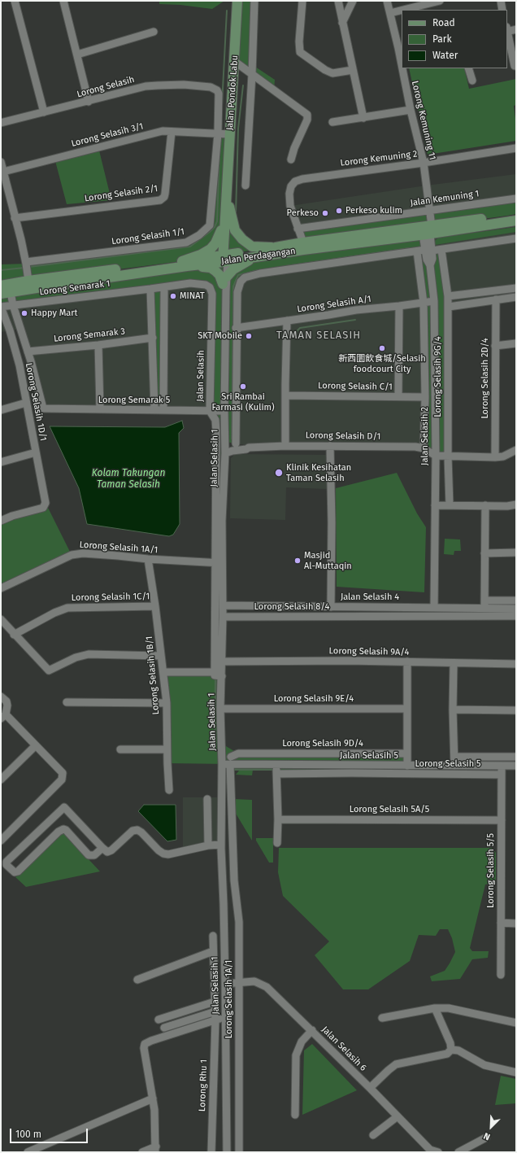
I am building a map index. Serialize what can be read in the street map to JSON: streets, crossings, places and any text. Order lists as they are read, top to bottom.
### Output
{
  "streets": {
    "main road": ["Jalan Pondok Labu", "Jalan Perdagangan"],
    "street": [
      "Lorong Selasih",
      "Lorong Kemuning 11",
      "Lorong Selasih 3/1",
      "Lorong Kemuning 2",
      "Lorong Selasih 2/1",
      "Jalan Kemuning 1",
      "Lorong Selasih 1/1",
      "Lorong Semarak 1",
      "Lorong Selasih A/1",
      "Lorong Semarak 3",
      "Jalan Selasih",
      "Lorong Selasih 9G/4",
      "Lorong Selasih 2D/4",
      "Lorong Selasih C/1",
      "Lorong Semarak 5",
      "Lorong Selasih 1D/1",
      "Lorong Selasih D/1",
      "Jalan Selasih 2",
      "Jalan Selasih 1",
      "Lorong Selasih 1A/1",
      "Lorong Selasih 1C/1",
      "Jalan Selasih 4",
      "Lorong Selasih 8/4",
      "Lorong Selasih 9A/4",
      "Lorong Selasih 1B/1",
      "Lorong Selasih 9E/4",
      "Lorong Selasih 9D/4",
      "Jalan Selasih 5",
      "Lorong Selasih 5",
      "Lorong Selasih 5A/5",
      "Lorong Selasih 5/5",
      "Jalan Selasih 6",
      "Lorong Rhu 1"
    ]
  },
  "crossings": [
    ["Lorong Selasih", "Lorong Selasih 1/1"],
    ["Jalan Pondok Labu", "Lorong Selasih 3/1"],
    ["Jalan Pondok Labu", "Jalan Perdagangan"],
    ["Jalan Pondok Labu", "Jalan Selasih 1"],
    ["Lorong Kemuning 11", "Lorong Kemuning 2"],
    ["Lorong Kemuning 11", "Jalan Kemuning 1"],
    ["Lorong Kemuning 11", "Jalan Perdagangan"],
    ["Lorong Kemuning 11", "Jalan Selasih 2"],
    ["Lorong Selasih 3/1", "Lorong Selasih 2/1"],
    ["Lorong Selasih 3/1", "Lorong Selasih 1/1"],
    ["Lorong Kemuning 2", "Jalan Kemuning 1"],
    ["Jalan Perdagangan", "Jalan Selasih 1"],
    ["Lorong Semarak 1", "Jalan Selasih"],
    ["Lorong Semarak 1", "Lorong Selasih 1D/1"],
    ["Lorong Selasih A/1", "Jalan Selasih 2"],
    ["Lorong Semarak 3", "Lorong Semarak 5"],
    ["Jalan Selasih", "Lorong Semarak 5"],
    ["Jalan Selasih", "Jalan Selasih 1"],
    ["Jalan Selasih", "Lorong Selasih 1A/1"],
    ["Lorong Semarak 5", "Jalan Selasih 1"],
    ["Lorong Selasih D/1", "Jalan Selasih 2"],
    ["Jalan Selasih 2", "Jalan Selasih 4"],
    ["Jalan Selasih 1", "Lorong Selasih 1A/1"],
    ["Jalan Selasih 1", "Jalan Selasih 4"],
    ["Jalan Selasih 1", "Lorong Selasih 8/4"],
    ["Jalan Selasih 1", "Lorong Selasih 9A/4"],
    ["Jalan Selasih 1", "Lorong Selasih 9E/4"],
    ["Jalan Selasih 1", "Lorong Selasih 9D/4"],
    ["Jalan Selasih 1", "Jalan Selasih 5"],
    ["Jalan Selasih 1", "Jalan Selasih 6"],
    ["Lorong Selasih 1A/1", "Lorong Selasih 1B/1"],
    ["Lorong Selasih 1A/1", "Lorong Selasih 9D/4"],
    ["Lorong Selasih 1A/1", "Jalan Selasih 5"],
    ["Lorong Selasih 1A/1", "Jalan Selasih 6"],
    ["Lorong Selasih 1C/1", "Lorong Selasih 1B/1"],
    ["Lorong Selasih 9D/4", "Jalan Selasih 5"],
    ["Jalan Selasih 5", "Lorong Selasih 5/5"],
    ["Lorong Selasih 5", "Lorong Selasih 5/5"],
    ["Lorong Selasih 5A/5", "Lorong Selasih 5/5"]
  ],
  "districts": ["TAMAN SELASIH"],
  "water": ["Kolam Takungan Taman Selasih"],
  "places": [
    "Perkeso kulim",
    "Perkeso",
    "MINAT",
    "Happy Mart",
    "SKT Mobile",
    "新西圜飲食城/Selasih foodcourt City",
    "Sri Rambai Farmasi (Kulim)",
    "Klinik Kesihatan Taman Selasih",
    "Masjid Al-Muttaqin"
  ],
  "legend": ["Road", "Park", "Water"],
  "scale_bar": "100 m",
  "north": "bottom left"
}
